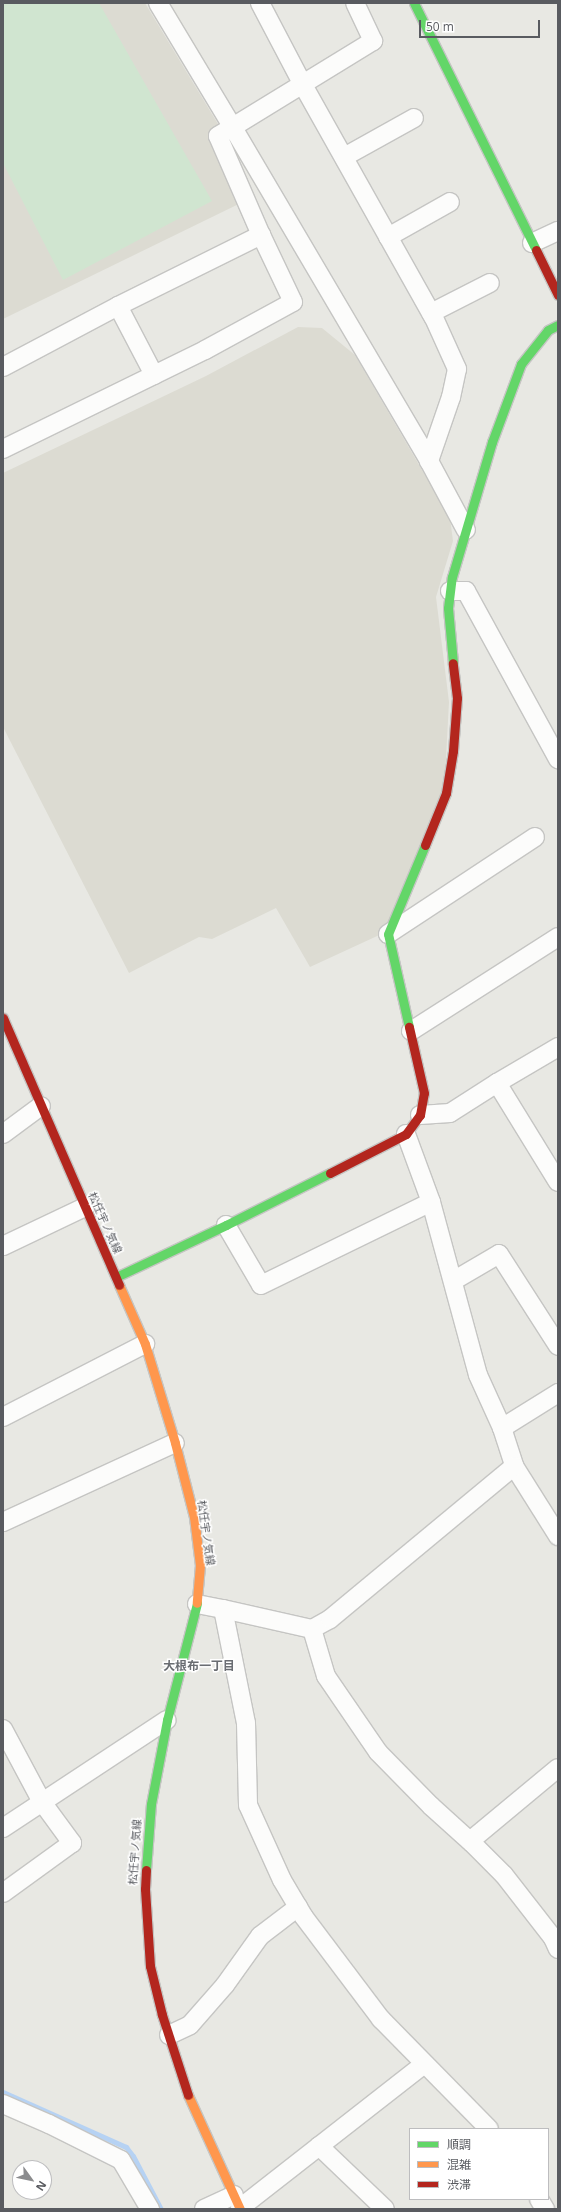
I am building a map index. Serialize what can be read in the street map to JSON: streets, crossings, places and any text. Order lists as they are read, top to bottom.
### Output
{
  "streets": {
    "street": ["松任宇ノ気線"]
  },
  "districts": ["大根布一丁目"],
  "legend": ["順調", "混雑", "渋滞"],
  "scale_bar": "50 m",
  "north": "bottom right"
}
